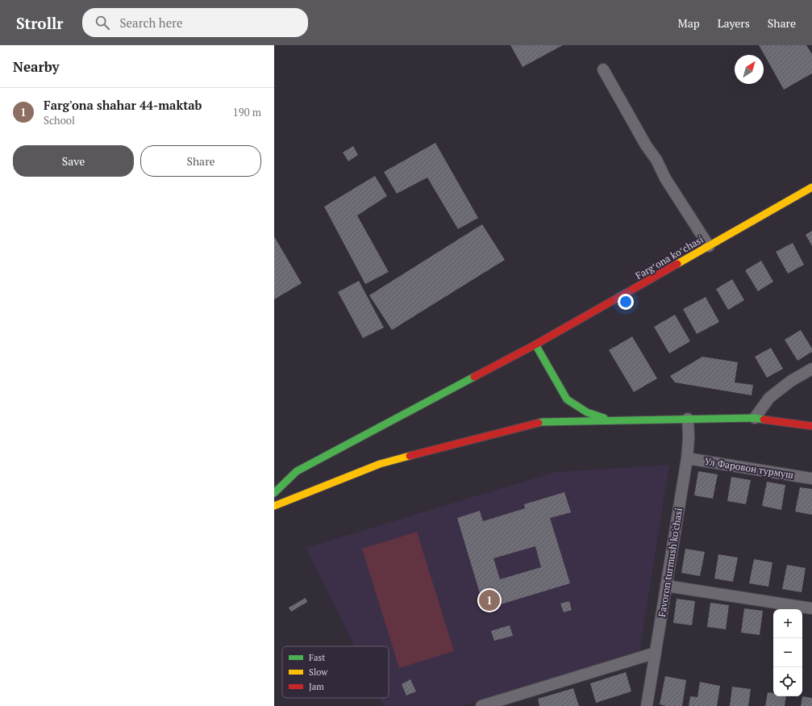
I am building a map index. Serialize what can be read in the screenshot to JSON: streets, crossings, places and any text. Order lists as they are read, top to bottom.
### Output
{
  "streets": {
    "street": ["Fargʻona koʻchasi", "Ул Фаровон турмуш", "Favoron turmush ko'chasi"]
  },
  "crossings": [
    ["Ул Фаровон турмуш", "Favoron turmush ko'chasi"]
  ],
  "legend": ["Fast", "Slow", "Jam"],
  "north": "top right",
  "page": {
    "header": "Strollr",
    "search": "Search here",
    "nav": ["Map", "Layers", "Share"],
    "heading": "Nearby",
    "list": [
      {
        "mark": "1",
        "name": "Farg'ona shahar 44-maktab",
        "note": "School",
        "value": "190 m"
      }
    ],
    "buttons": ["Save", "Share"],
    "pins": "1",
    "map_buttons": ["+", "−"]
  }
}
